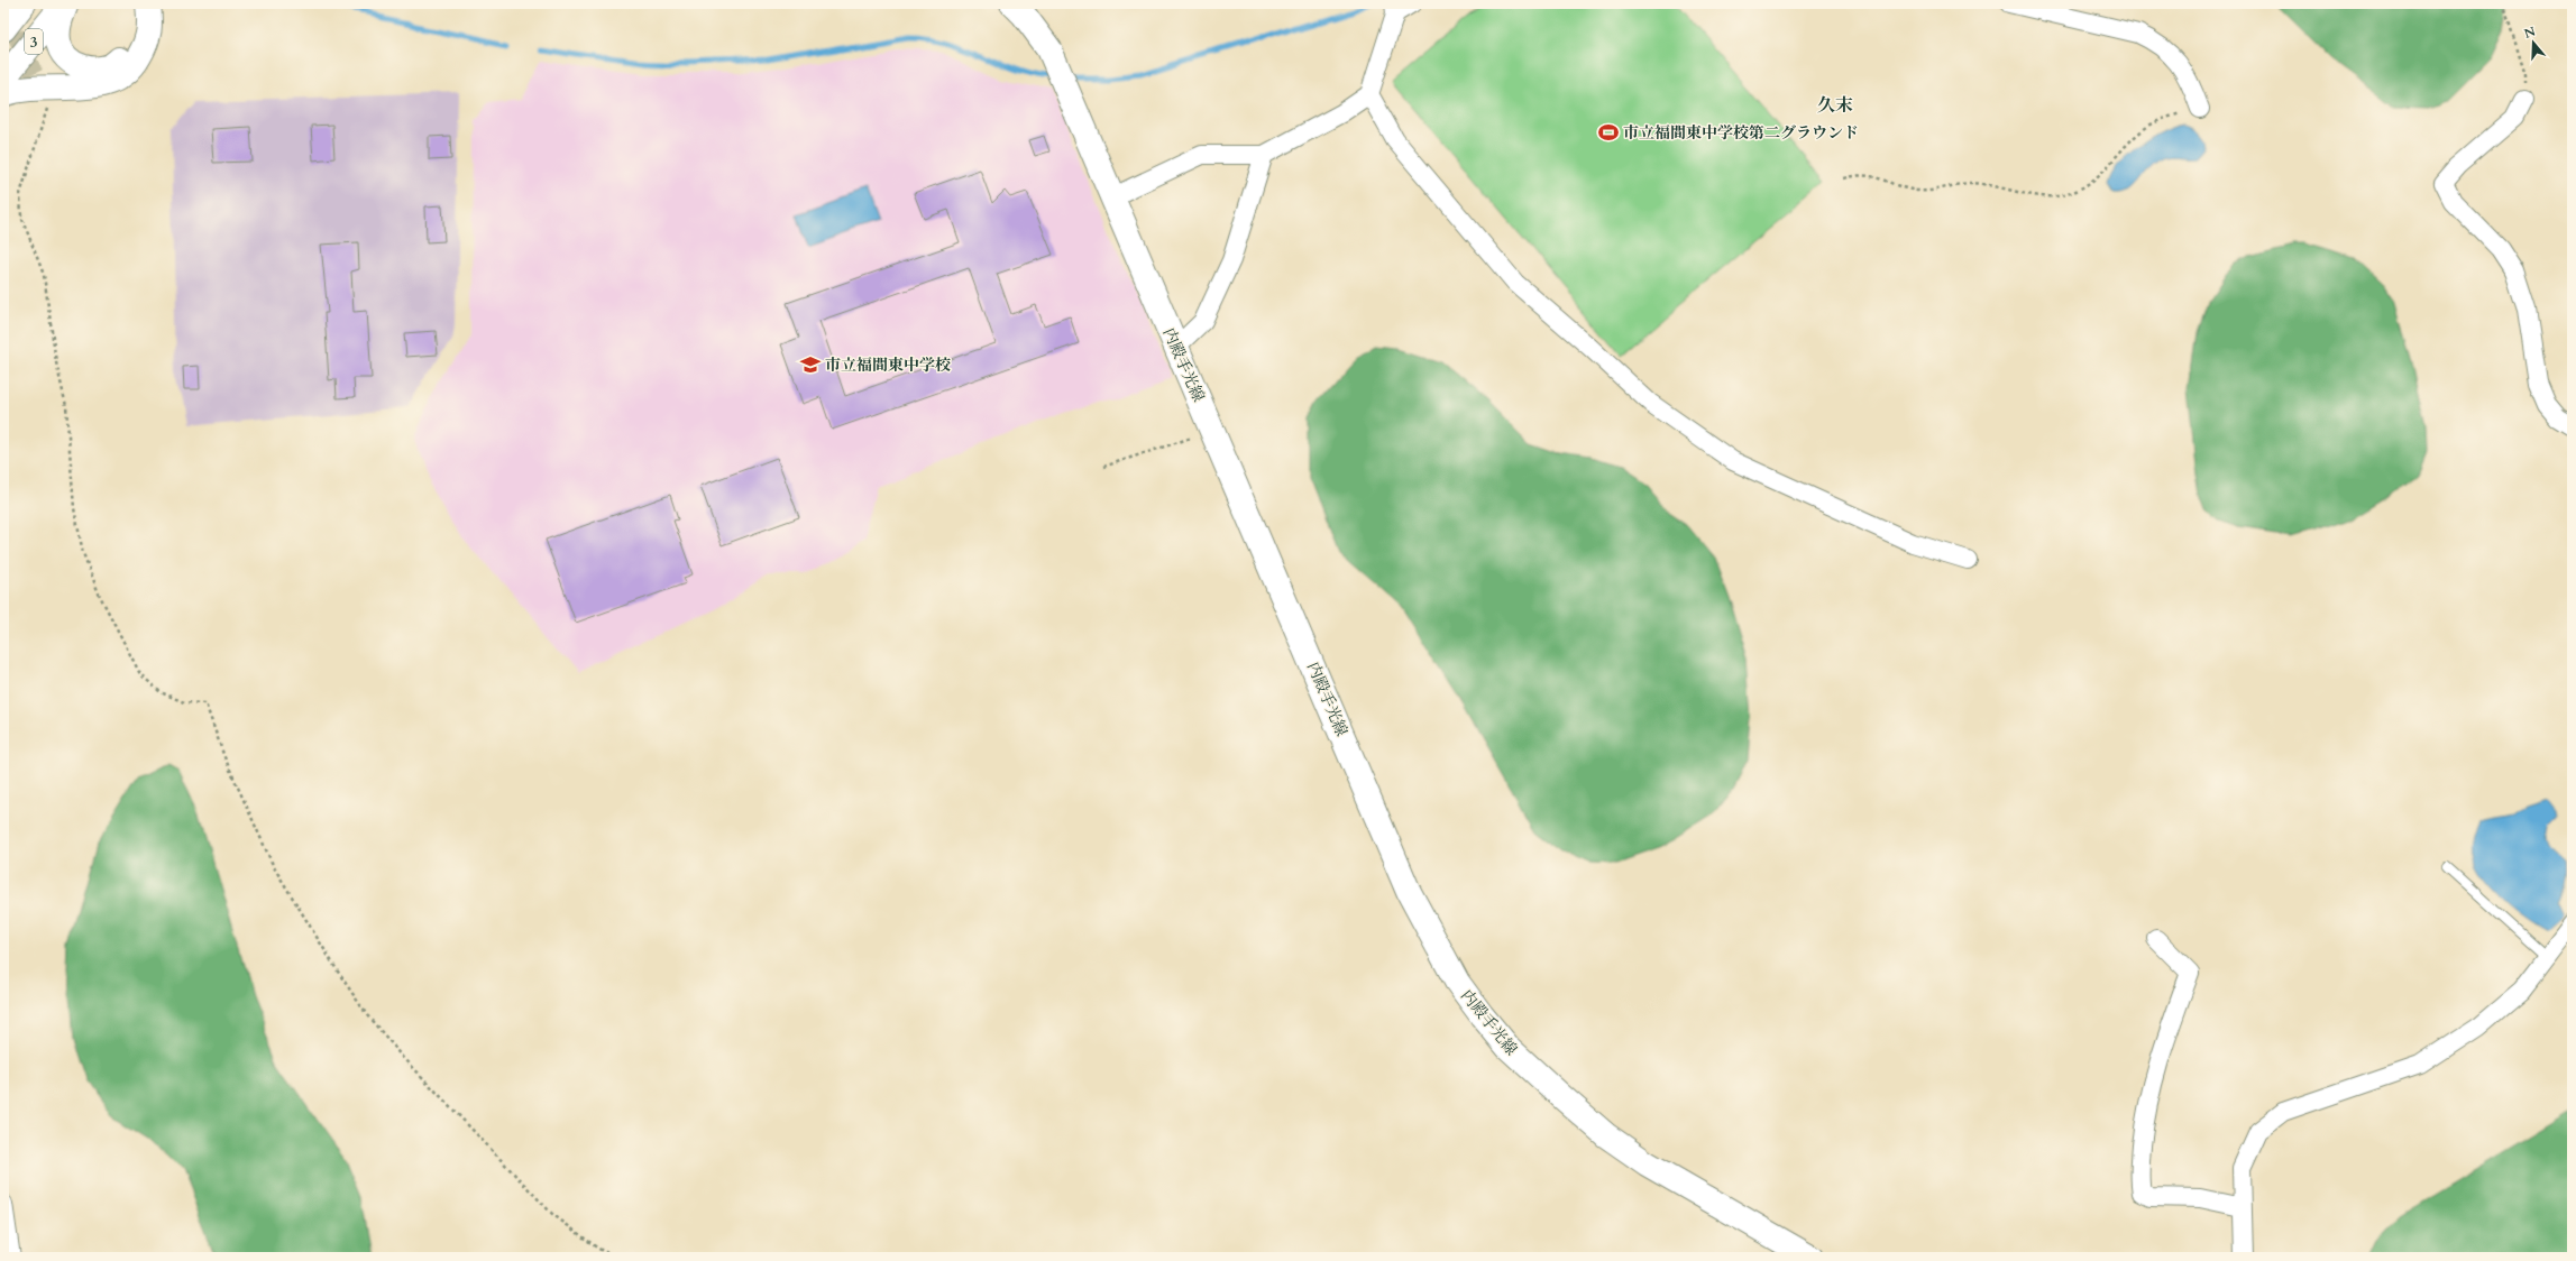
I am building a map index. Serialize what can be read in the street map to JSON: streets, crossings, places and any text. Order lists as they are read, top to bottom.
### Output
{
  "streets": {
    "main road": ["3", "内殿手光線"]
  },
  "districts": ["久末"],
  "places": {
    "sports": ["市立福間東中学校第二グラウンド"],
    "school or university": ["市立福間東中学校"]
  },
  "north": "top"
}
